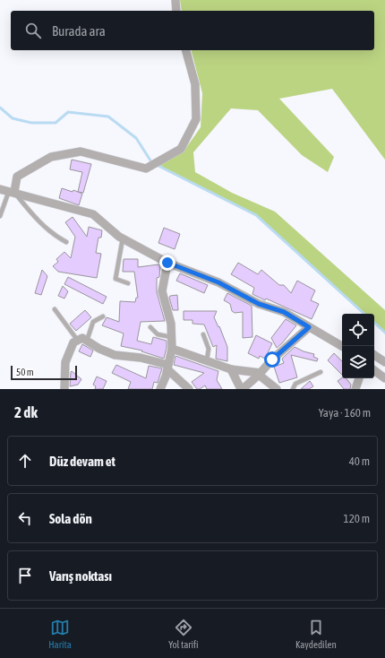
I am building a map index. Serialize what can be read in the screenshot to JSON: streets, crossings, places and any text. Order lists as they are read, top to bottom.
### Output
{
  "scale_bar": "50 m",
  "page": {
    "search": "Burada ara",
    "scale": "50 m",
    "heading": ["2 dk", "Yaya · 160 m"],
    "list": [
      ["Düz devam et", "40 m"],
      ["Sola dön", "120 m"],
      "Varış noktası"
    ],
    "nav": ["Harita", "Yol tarifi", "Kaydedilen"]
  }
}
